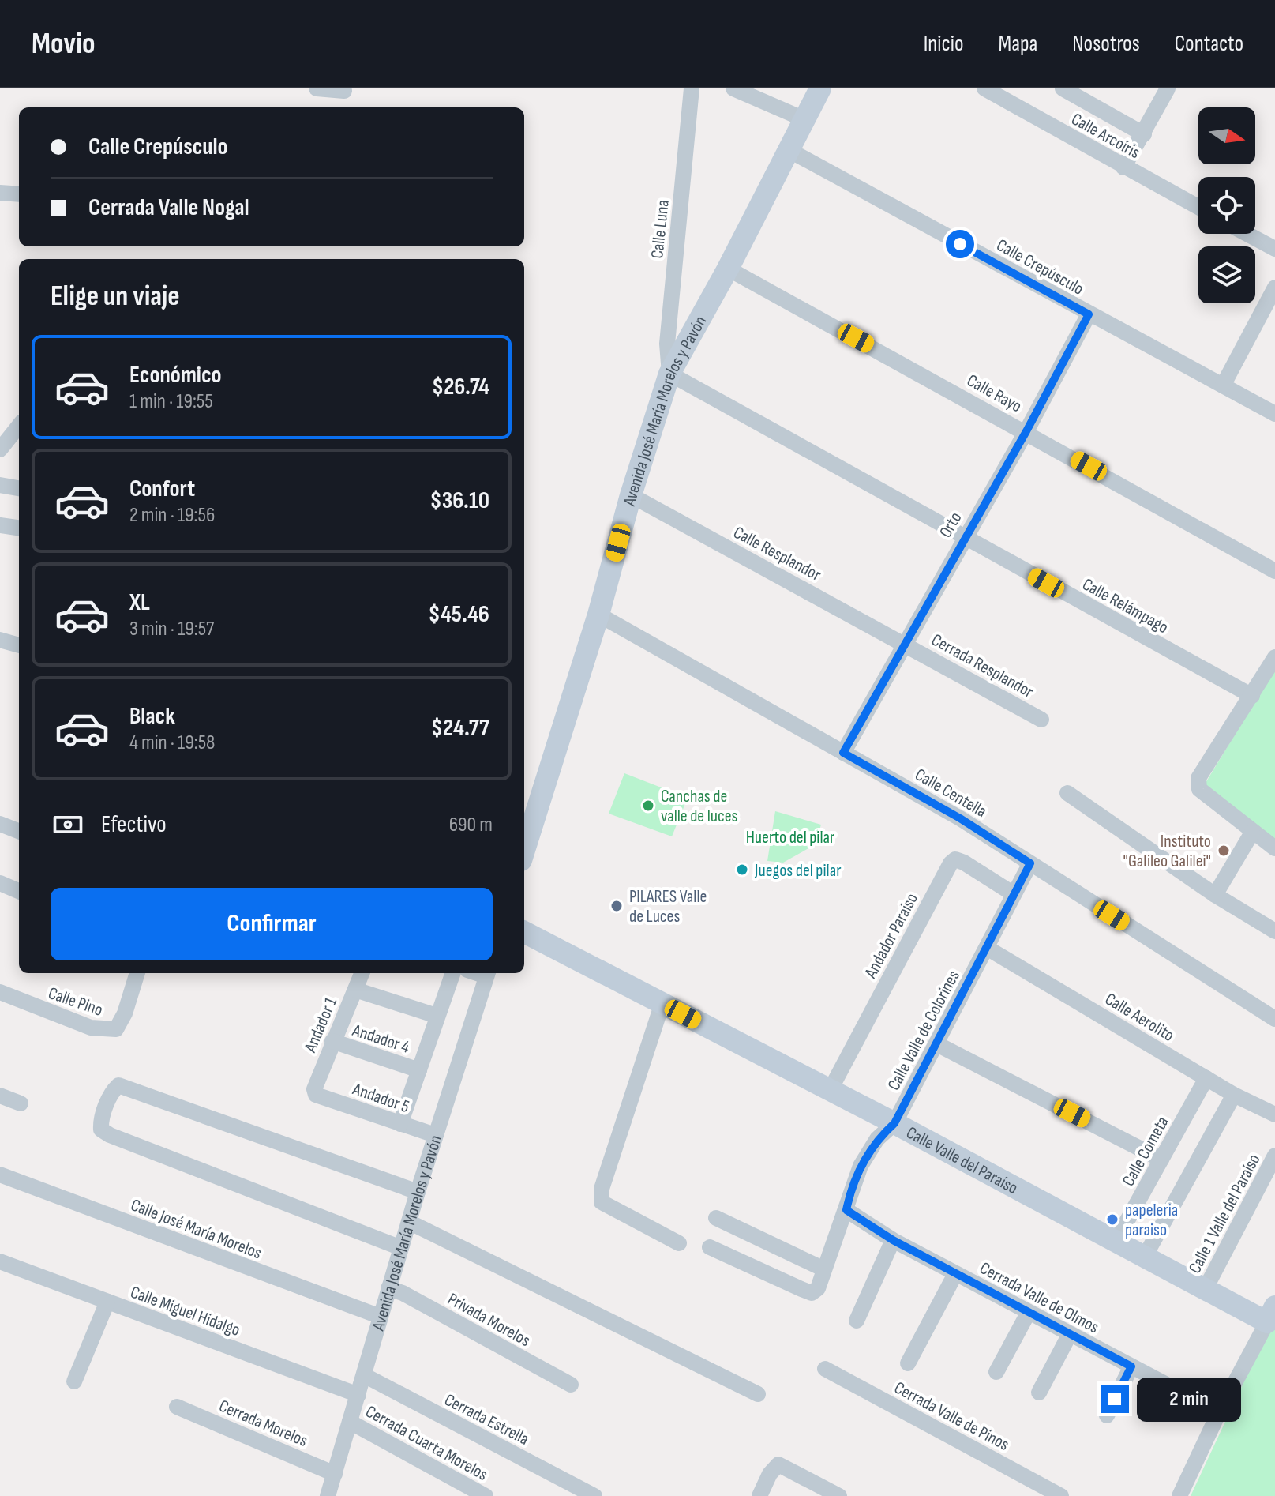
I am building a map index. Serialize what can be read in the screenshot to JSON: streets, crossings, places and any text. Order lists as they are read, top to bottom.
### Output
{
  "streets": {
    "street": [
      "Calle Arcoíris",
      "Calle Luna",
      "Calle Crepúsculo",
      "Calle Rayo",
      "Avenida José María Morelos y Pavón",
      "Orto",
      "Calle Resplandor",
      "Calle Relámpago",
      "Cerrada Resplandor",
      "Calle Centella",
      "Andador Paraíso",
      "Calle Pino",
      "Calle Aerolito",
      "Andador 1",
      "Calle Valle de Colorines",
      "Andador 4",
      "Andador 5",
      "Calle Cometa",
      "Calle Valle del Paraíso",
      "Calle 1 Valle del Paraíso",
      "Calle José María Morelos",
      "Cerrada Valle de Olmos",
      "Calle Miguel Hidalgo",
      "Privada Morelos",
      "Cerrada Valle de Pinos",
      "Cerrada Estrella",
      "Cerrada Morelos",
      "Cerrada Cuarta Morelos"
    ]
  },
  "crossings": [
    ["Calle Luna", "Avenida José María Morelos y Pavón"],
    ["Calle Luna", "Calle Relámpago"],
    ["Calle Crepúsculo", "Avenida José María Morelos y Pavón"],
    ["Calle Crepúsculo", "Orto"],
    ["Calle Rayo", "Avenida José María Morelos y Pavón"],
    ["Calle Rayo", "Orto"],
    ["Avenida José María Morelos y Pavón", "Calle Resplandor"],
    ["Avenida José María Morelos y Pavón", "Calle Relámpago"],
    ["Avenida José María Morelos y Pavón", "Calle Centella"],
    ["Avenida José María Morelos y Pavón", "Andador 5"],
    ["Avenida José María Morelos y Pavón", "Calle José María Morelos"],
    ["Avenida José María Morelos y Pavón", "Calle Miguel Hidalgo"],
    ["Avenida José María Morelos y Pavón", "Privada Morelos"],
    ["Avenida José María Morelos y Pavón", "Cerrada Estrella"],
    ["Avenida José María Morelos y Pavón", "Cerrada Morelos"],
    ["Avenida José María Morelos y Pavón", "Cerrada Cuarta Morelos"],
    ["Orto", "Calle Resplandor"],
    ["Orto", "Calle Relámpago"],
    ["Orto", "Cerrada Resplandor"],
    ["Orto", "Calle Centella"],
    ["Calle Resplandor", "Cerrada Resplandor"],
    ["Calle Centella", "Calle Valle de Colorines"],
    ["Andador Paraíso", "Calle Valle de Colorines"],
    ["Andador Paraíso", "Calle Valle del Paraíso"],
    ["Calle Aerolito", "Calle Valle de Colorines"],
    ["Calle Aerolito", "Calle Cometa"],
    ["Andador 1", "Andador 4"],
    ["Andador 1", "Andador 5"],
    ["Calle Valle de Colorines", "Calle Valle del Paraíso"],
    ["Calle Valle de Colorines", "Cerrada Valle de Olmos"],
    ["Calle Cometa", "Calle Valle del Paraíso"],
    ["Calle Valle del Paraíso", "Calle 1 Valle del Paraíso"]
  ],
  "parks": ["Huerto del pilar"],
  "places": [
    "Canchas de valle de luces",
    "Instituto \"Galileo Galilei\"",
    "Juegos del pilar",
    "PILARES Valle de Luces",
    "papeleria paraiso"
  ],
  "north": "right",
  "page": {
    "header": "Movio",
    "nav": [
      "Inicio",
      "Mapa",
      "Nosotros",
      "Contacto"
    ],
    "banner": ["Calle Crepúsculo", "Cerrada Valle Nogal"],
    "heading": "Elige un viaje",
    "list": [
      {
        "name": "Económico",
        "note": "1 min · 19:55",
        "value": "$26.74"
      },
      {
        "name": "Confort",
        "note": "2 min · 19:56",
        "value": "$36.10"
      },
      {
        "name": "XL",
        "note": "3 min · 19:57",
        "value": "$45.46"
      },
      {
        "name": "Black",
        "note": "4 min · 19:58",
        "value": "$24.77"
      }
    ],
    "pay": ["Efectivo", "690 m"],
    "buttons": "Confirmar",
    "bubble": "2 min"
  }
}
